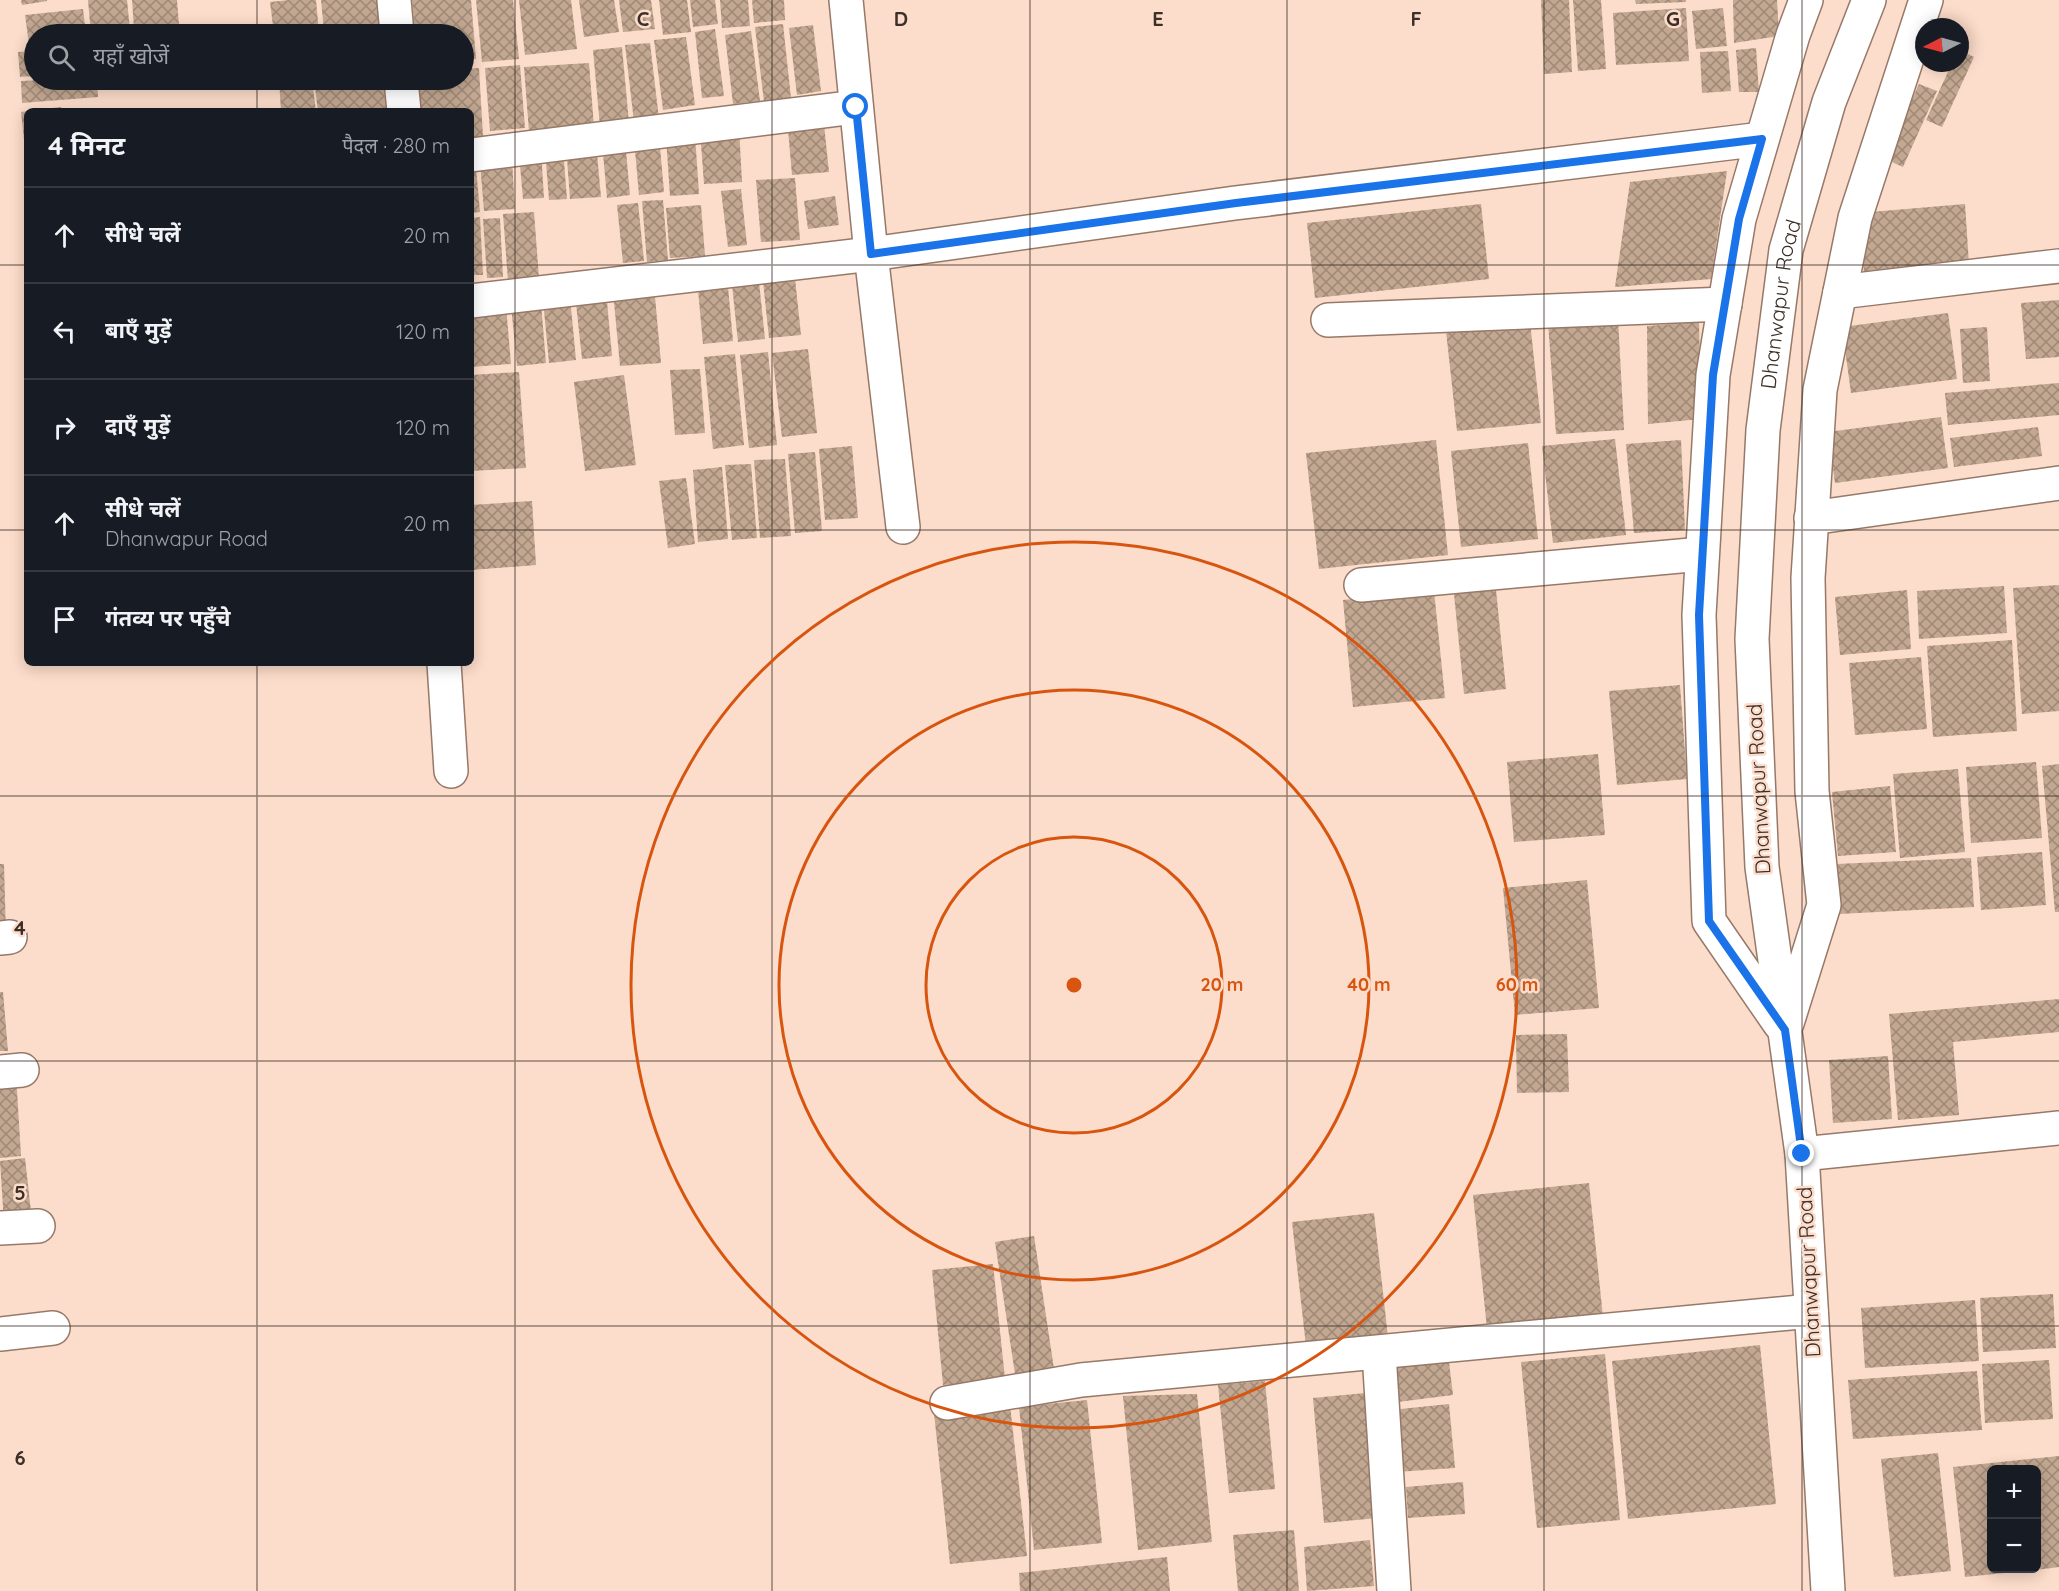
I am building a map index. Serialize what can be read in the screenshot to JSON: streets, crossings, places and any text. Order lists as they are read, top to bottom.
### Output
{
  "streets": {
    "street": ["Dhanwapur Road"]
  },
  "north": "left",
  "page": {
    "search": "यहाँ खोजें",
    "heading": ["4 मिनट", "पैदल · 280 m"],
    "list": [
      ["सीधे चलें", "20 m"],
      ["बाएँ मुड़ें", "120 m"],
      ["दाएँ मुड़ें", "120 m"],
      ["सीधे चलें", "Dhanwapur Road", "20 m"],
      "गंतव्य पर पहुँचे"
    ],
    "map_buttons": ["+", "−"]
  },
  "grid": {
    "columns": [
      "C",
      "D",
      "E",
      "F",
      "G"
    ],
    "rows": ["4", "5", "6"]
  },
  "rings": ["20 m", "40 m", "60 m"]
}
